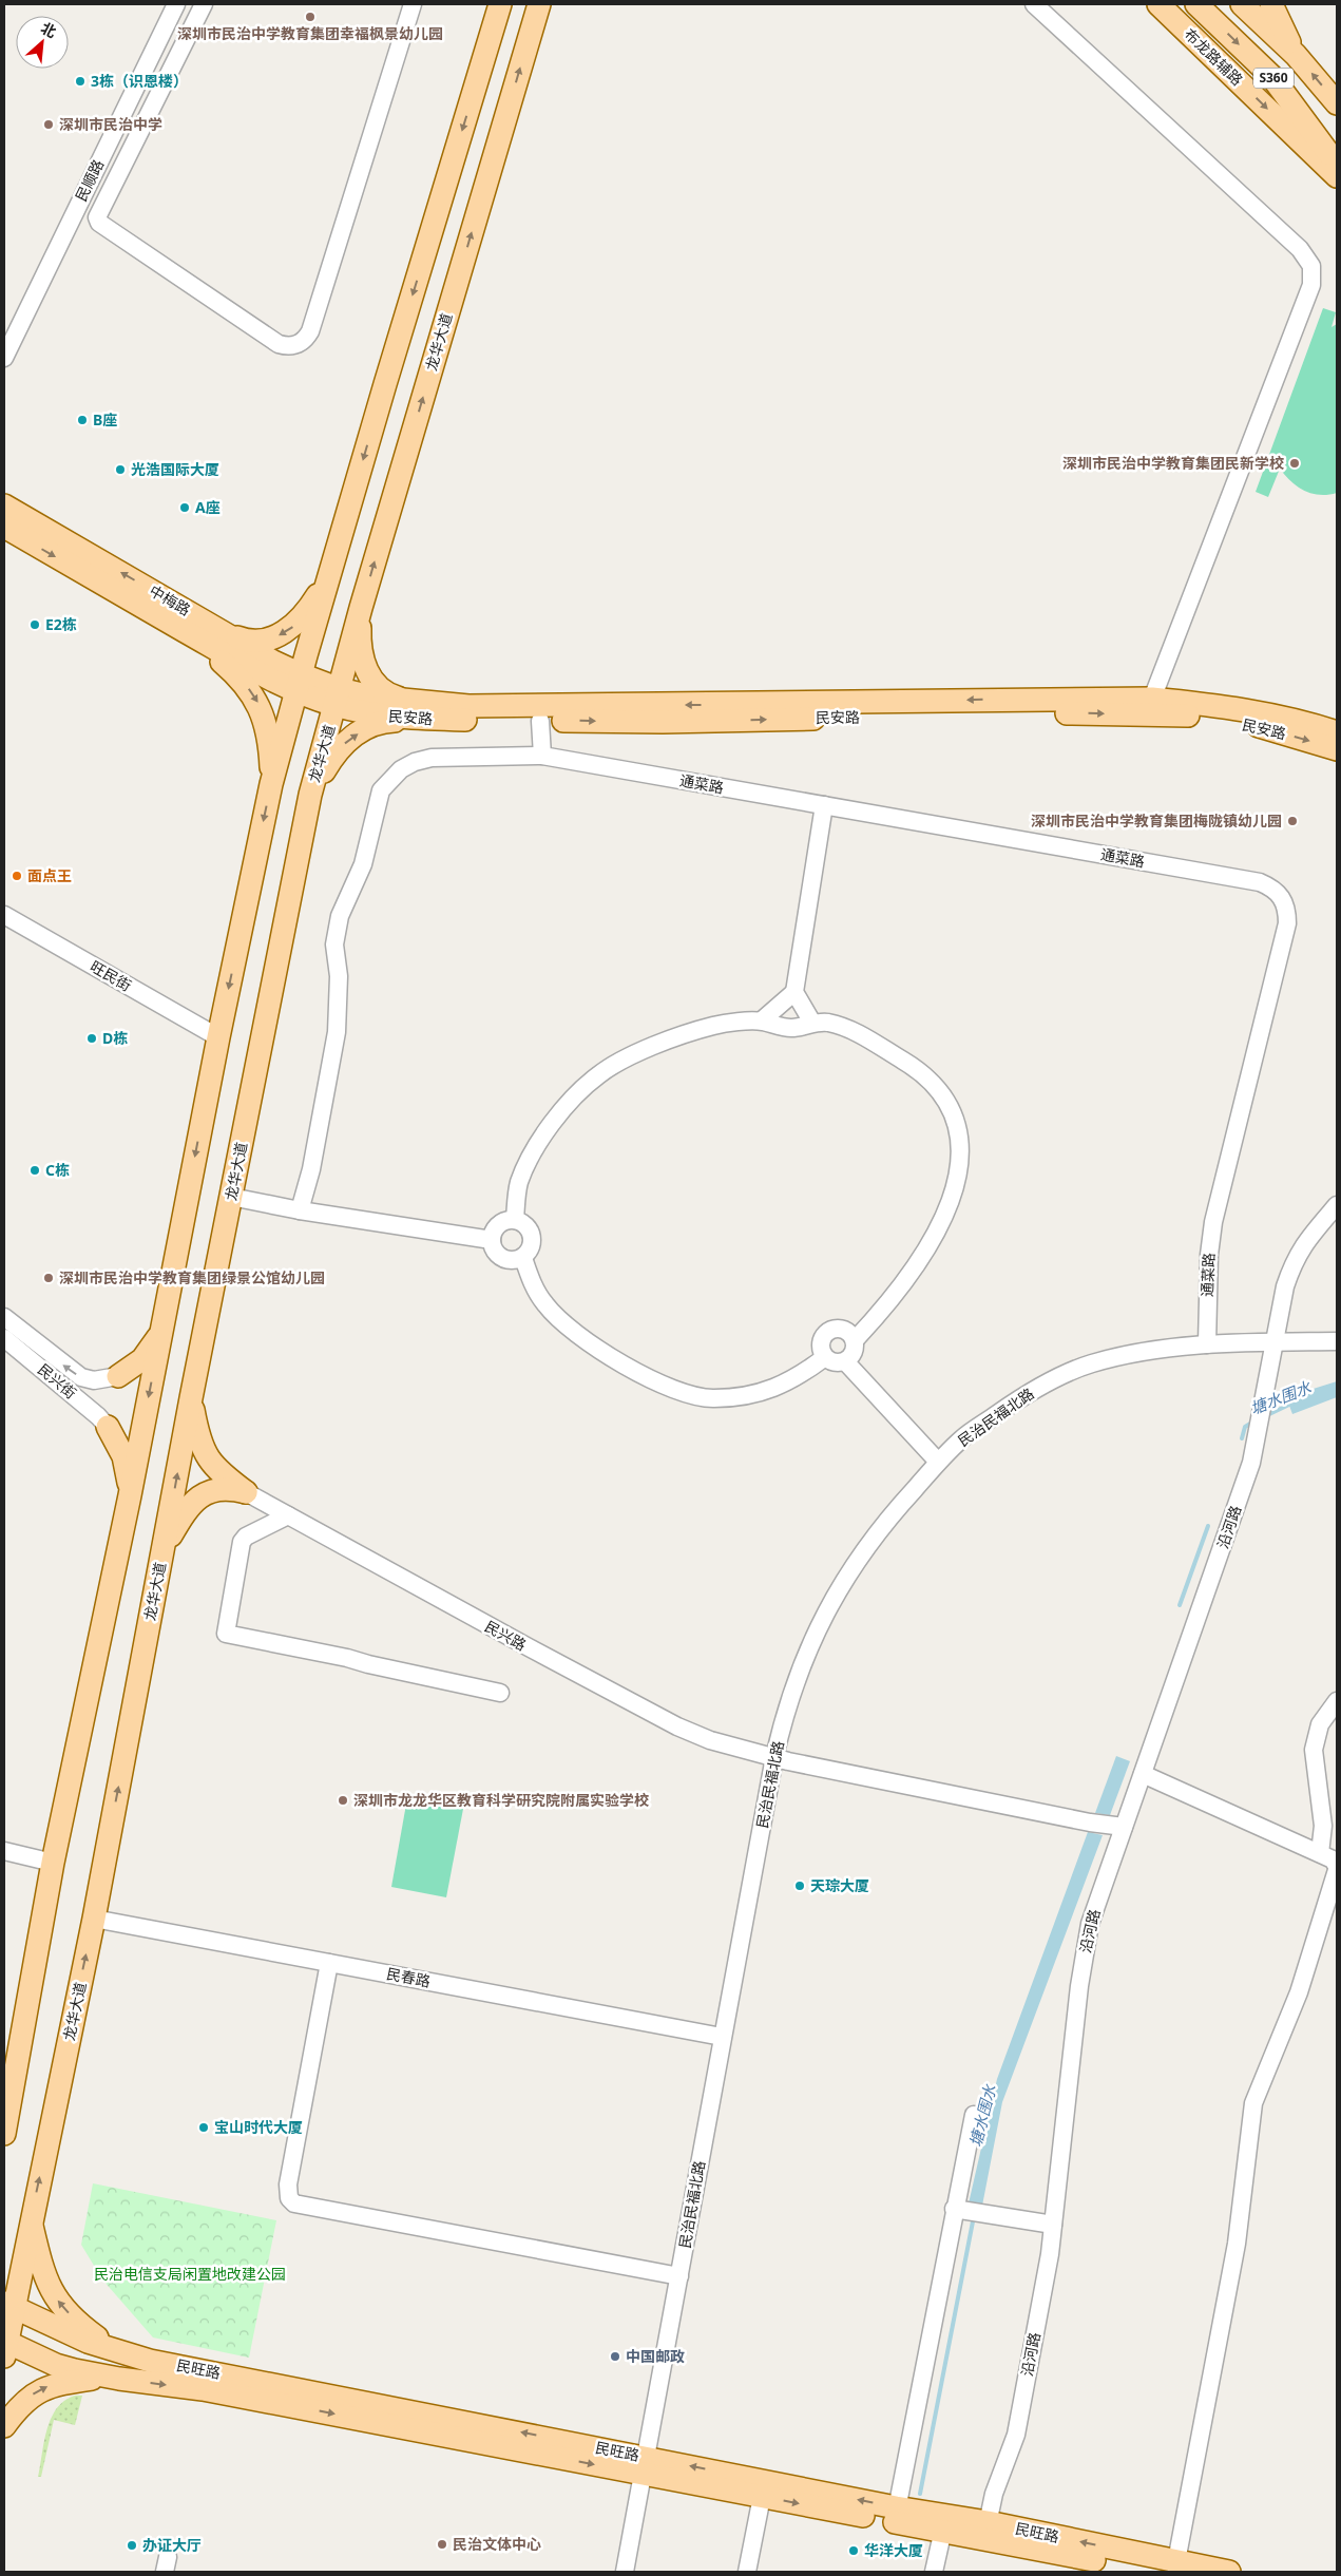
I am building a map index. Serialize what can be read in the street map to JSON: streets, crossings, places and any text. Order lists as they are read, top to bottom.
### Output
{
  "streets": {
    "main road": [
      "布龙路辅路",
      "S360",
      "龙华大道",
      "中梅路",
      "民安路",
      "民旺路"
    ],
    "street": [
      "民顺路",
      "通菜路",
      "旺民街",
      "民兴街",
      "民治民福北路",
      "沿河路",
      "民兴路",
      "民春路"
    ]
  },
  "crossings": [
    ["龙华大道", "中梅路"],
    ["龙华大道", "民安路"],
    ["龙华大道", "民春路"],
    ["龙华大道", "民旺路"],
    ["中梅路", "民安路"],
    ["通菜路", "民治民福北路"],
    ["民治民福北路", "沿河路"],
    ["民治民福北路", "民兴路"],
    ["民治民福北路", "民春路"],
    ["民治民福北路", "民旺路"],
    ["沿河路", "民兴路"],
    ["沿河路", "民旺路"]
  ],
  "water": ["塘水围水"],
  "parks": ["民治电信支局闲置地改建公园"],
  "places": [
    "深圳市民治中学教育集团幸福枫景幼儿园",
    "3栋（识恩楼）",
    "深圳市民治中学",
    "B座",
    "深圳市民治中学教育集团民新学校",
    "光浩国际大厦",
    "A座",
    "E2栋",
    "深圳市民治中学教育集团梅陇镇幼儿园",
    "面点王",
    "D栋",
    "C栋",
    "深圳市民治中学教育集团绿景公馆幼儿园",
    "深圳市龙龙华区教育科学研究院附属实验学校",
    "天琮大厦",
    "宝山时代大厦",
    "中国邮政",
    "民治文体中心",
    "办证大厅",
    "华洋大厦"
  ],
  "north": "top right"
}
